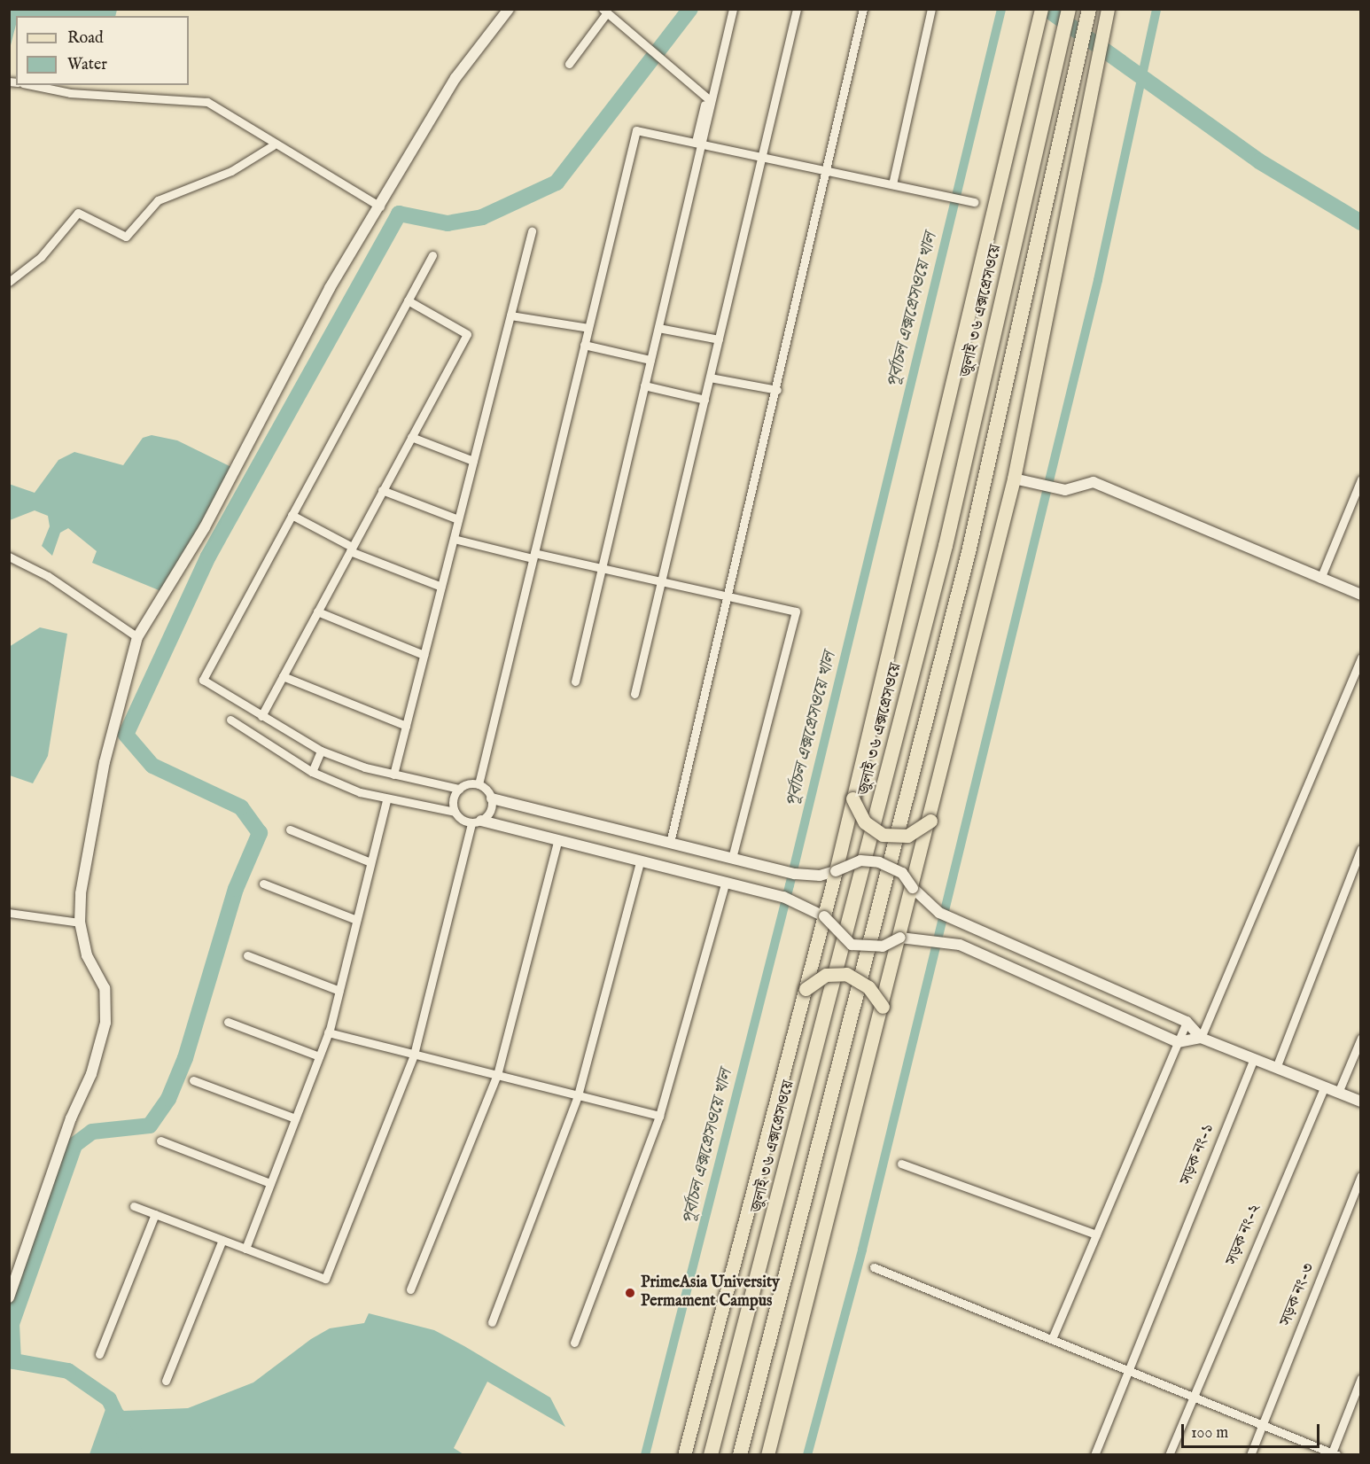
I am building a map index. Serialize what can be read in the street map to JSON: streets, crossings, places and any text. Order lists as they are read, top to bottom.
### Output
{
  "streets": {
    "highway": ["জুলাই ৩৬ এক্সপ্রেসওয়ে"],
    "street": ["সড়ক নং-১", "সড়ক নং-২", "সড়ক নং-৩"]
  },
  "water": ["পূর্বাচল এক্সপ্রেসওয়ে খাল"],
  "places": ["PrimeAsia University Permament Campus"],
  "legend": ["Road", "Water"],
  "scale_bar": "100 m"
}
